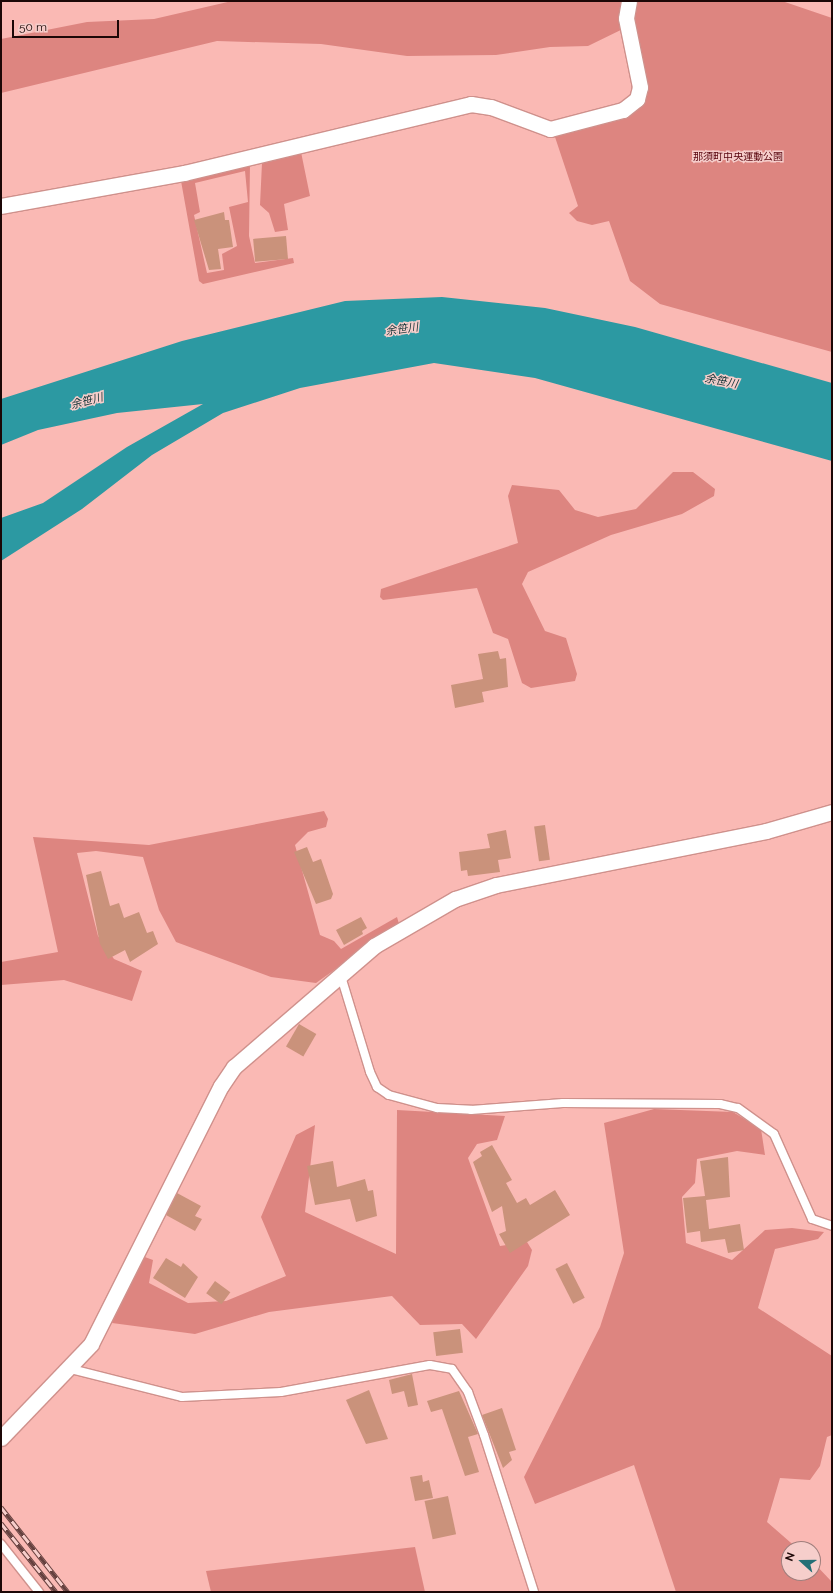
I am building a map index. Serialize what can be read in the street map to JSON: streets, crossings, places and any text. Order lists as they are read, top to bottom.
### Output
{
  "water": ["余笹川"],
  "parks": ["那須町中央運動公園"],
  "scale_bar": "50 m",
  "north": "left"
}
